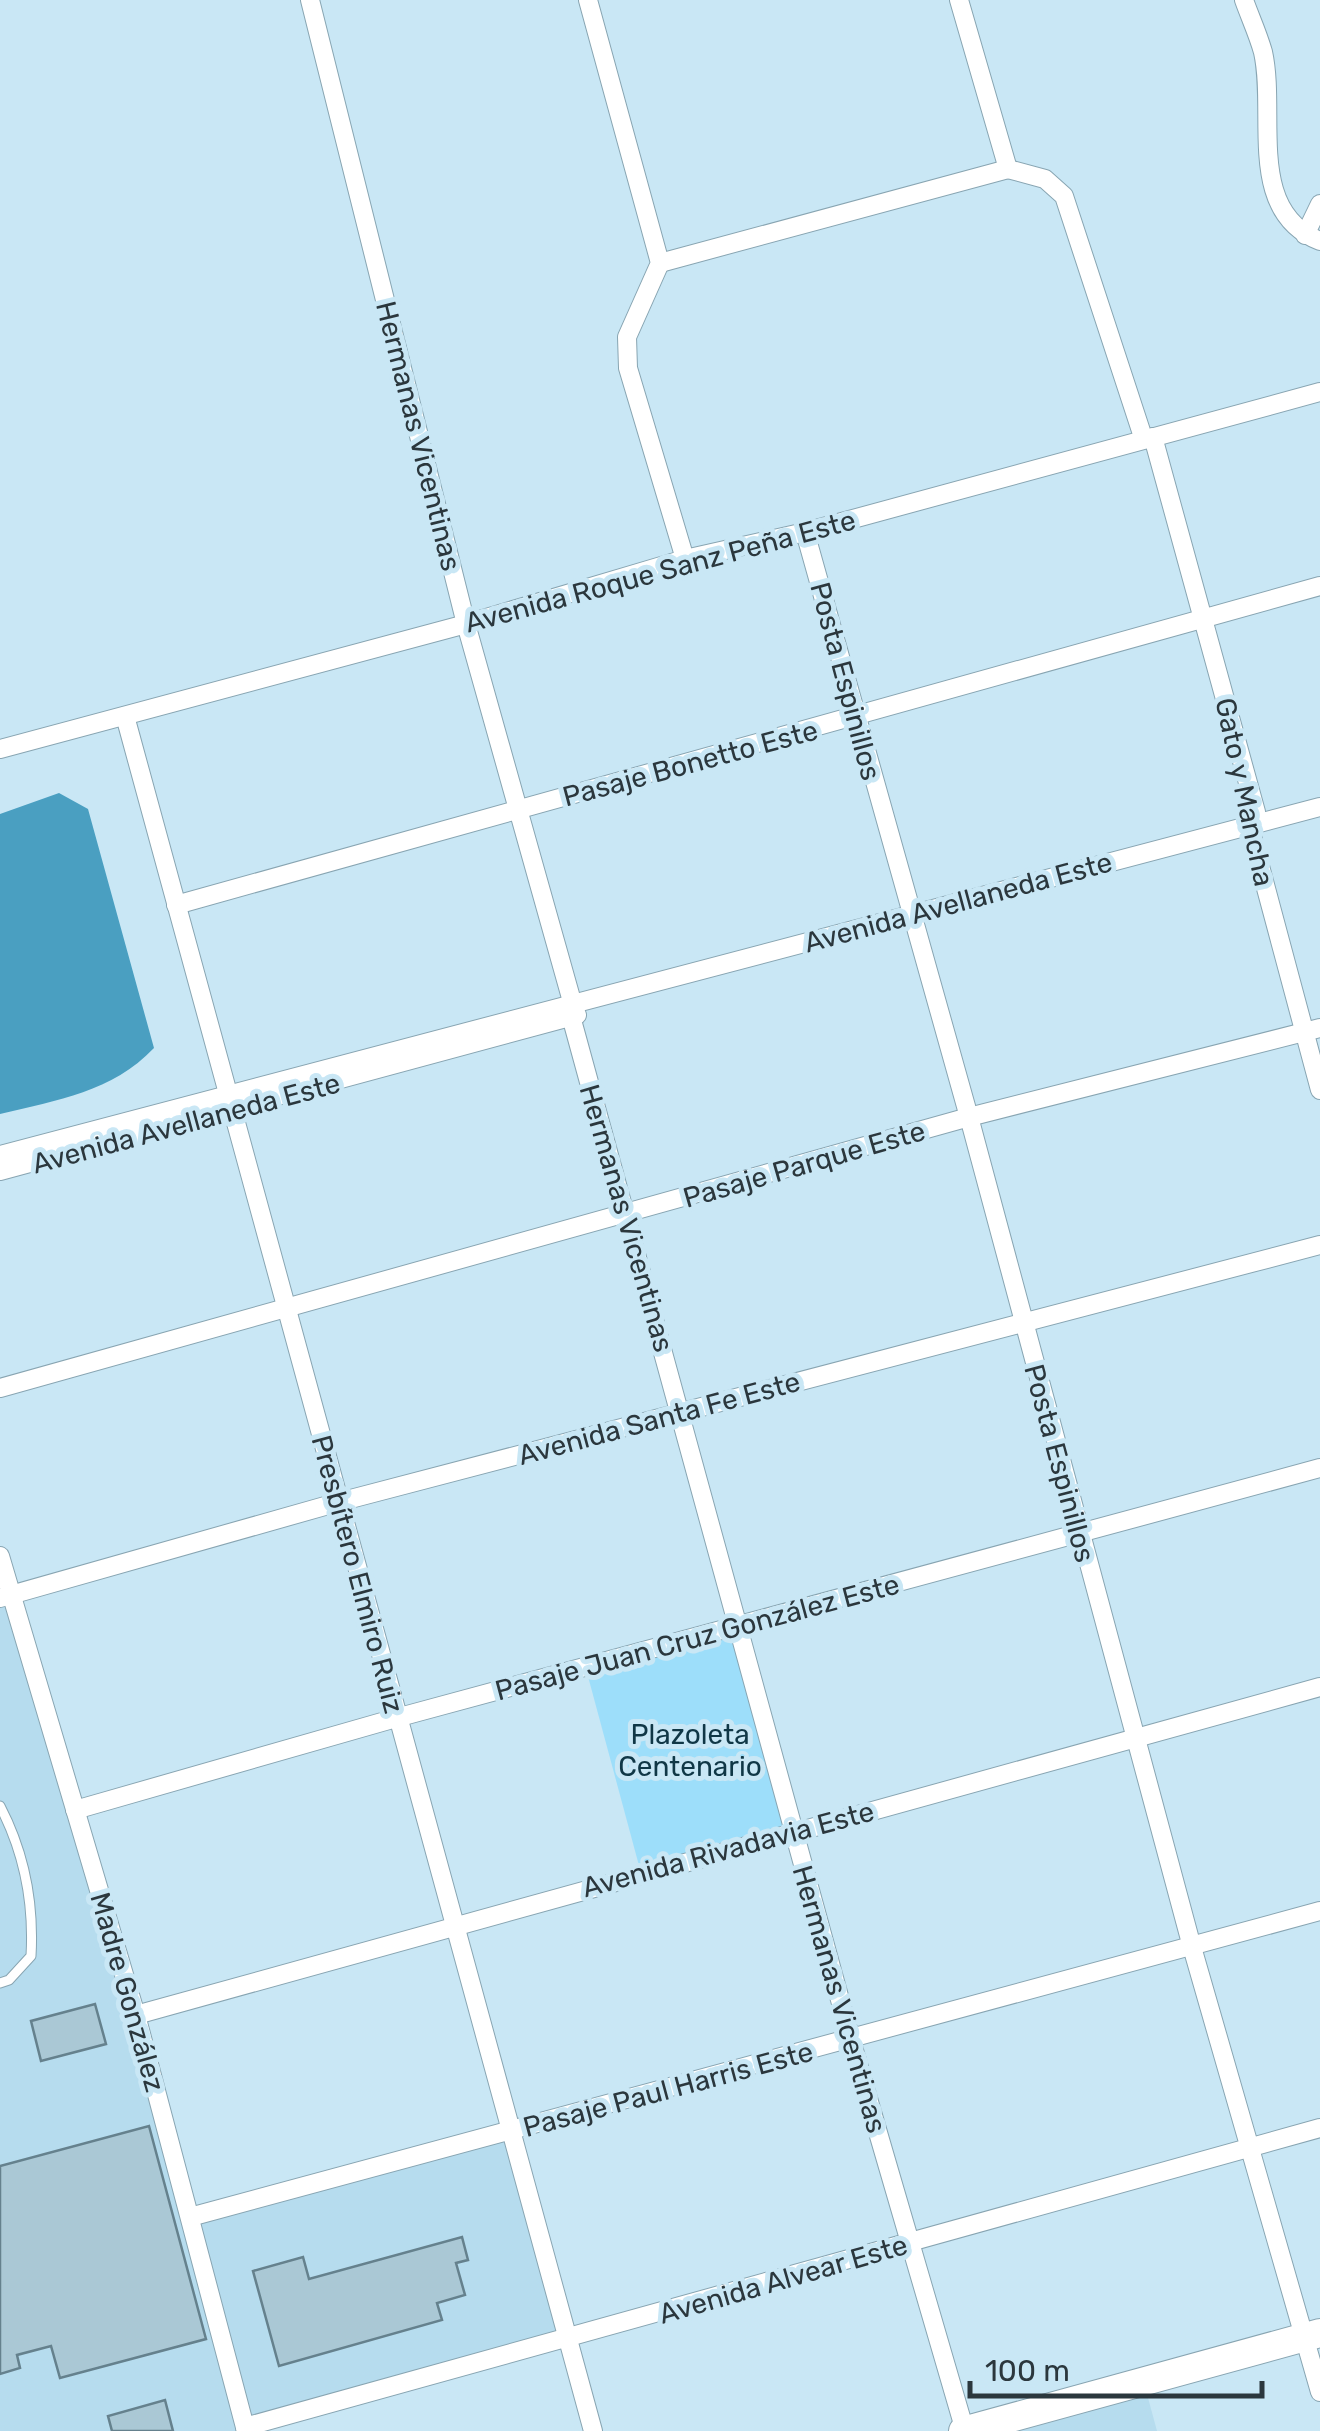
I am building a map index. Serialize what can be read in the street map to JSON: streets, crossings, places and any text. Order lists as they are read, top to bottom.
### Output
{
  "streets": {
    "street": [
      "Hermanas Vicentinas",
      "Avenida Roque Sanz Peña Este",
      "Posta Espinillos",
      "Pasaje Bonetto Este",
      "Gato y Mancha",
      "Avenida Avellaneda Este",
      "Pasaje Parque Este",
      "Avenida Santa Fe Este",
      "Presbítero Elmiro Ruiz",
      "Pasaje Juan Cruz González Este",
      "Avenida Rivadavia Este",
      "Madre González",
      "Pasaje Paul Harris Este",
      "Avenida Alvear Este"
    ]
  },
  "crossings": [
    ["Hermanas Vicentinas", "Avenida Roque Sanz Peña Este"],
    ["Hermanas Vicentinas", "Pasaje Bonetto Este"],
    ["Hermanas Vicentinas", "Avenida Avellaneda Este"],
    ["Hermanas Vicentinas", "Pasaje Parque Este"],
    ["Hermanas Vicentinas", "Avenida Santa Fe Este"],
    ["Hermanas Vicentinas", "Pasaje Juan Cruz González Este"],
    ["Hermanas Vicentinas", "Avenida Rivadavia Este"],
    ["Hermanas Vicentinas", "Pasaje Paul Harris Este"],
    ["Hermanas Vicentinas", "Avenida Alvear Este"],
    ["Avenida Roque Sanz Peña Este", "Posta Espinillos"],
    ["Avenida Roque Sanz Peña Este", "Gato y Mancha"],
    ["Avenida Roque Sanz Peña Este", "Presbítero Elmiro Ruiz"],
    ["Posta Espinillos", "Pasaje Bonetto Este"],
    ["Posta Espinillos", "Avenida Avellaneda Este"],
    ["Posta Espinillos", "Pasaje Parque Este"],
    ["Posta Espinillos", "Avenida Santa Fe Este"],
    ["Posta Espinillos", "Pasaje Juan Cruz González Este"],
    ["Posta Espinillos", "Avenida Rivadavia Este"],
    ["Posta Espinillos", "Pasaje Paul Harris Este"],
    ["Posta Espinillos", "Avenida Alvear Este"],
    ["Pasaje Bonetto Este", "Gato y Mancha"],
    ["Pasaje Bonetto Este", "Presbítero Elmiro Ruiz"],
    ["Gato y Mancha", "Avenida Avellaneda Este"],
    ["Gato y Mancha", "Pasaje Parque Este"],
    ["Avenida Avellaneda Este", "Presbítero Elmiro Ruiz"],
    ["Pasaje Parque Este", "Presbítero Elmiro Ruiz"],
    ["Avenida Santa Fe Este", "Presbítero Elmiro Ruiz"],
    ["Avenida Santa Fe Este", "Madre González"],
    ["Presbítero Elmiro Ruiz", "Pasaje Juan Cruz González Este"],
    ["Presbítero Elmiro Ruiz", "Avenida Rivadavia Este"],
    ["Presbítero Elmiro Ruiz", "Pasaje Paul Harris Este"],
    ["Presbítero Elmiro Ruiz", "Avenida Alvear Este"],
    ["Pasaje Juan Cruz González Este", "Madre González"],
    ["Avenida Rivadavia Este", "Madre González"],
    ["Madre González", "Pasaje Paul Harris Este"],
    ["Madre González", "Avenida Alvear Este"]
  ],
  "parks": ["Plazoleta Centenario"],
  "scale_bar": "100 m"
}
